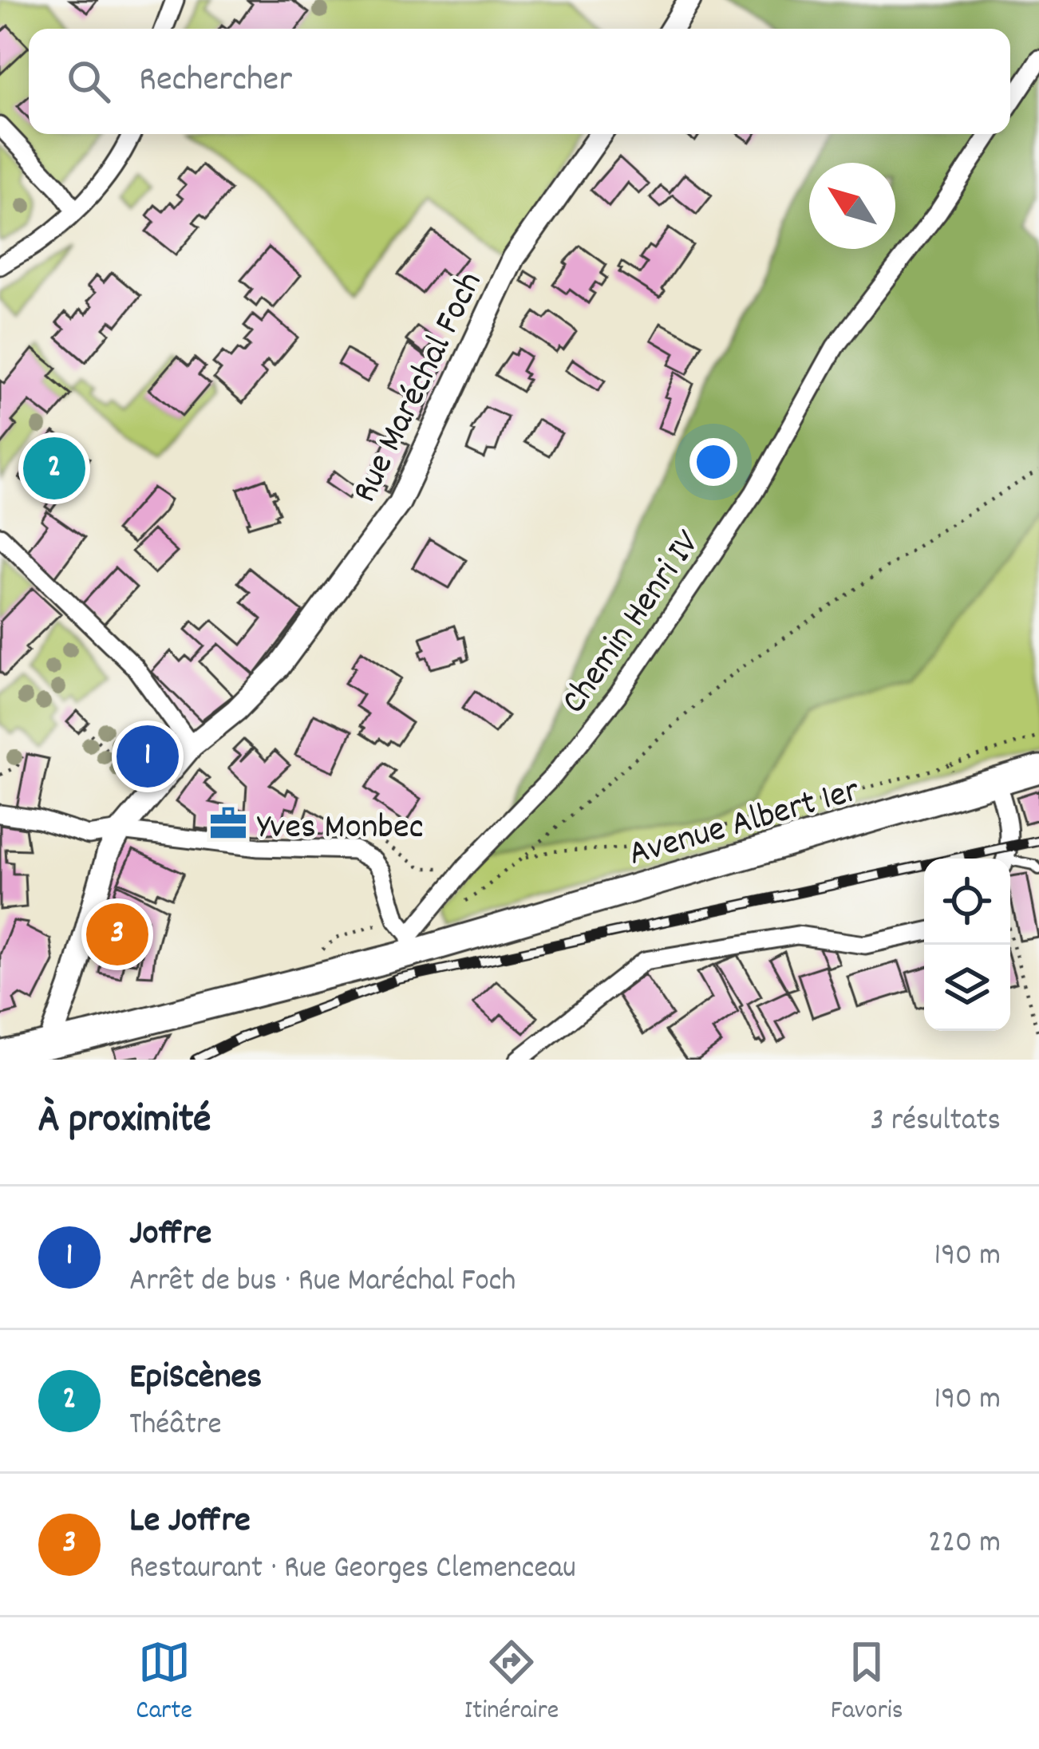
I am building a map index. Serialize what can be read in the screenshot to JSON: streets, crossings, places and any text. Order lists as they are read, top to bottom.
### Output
{
  "streets": {
    "main road": ["Avenue Albert 1er"],
    "street": ["Rue Maréchal Foch", "Chemin Henri IV"]
  },
  "crossings": [
    ["Rue Maréchal Foch", "Avenue Albert 1er"],
    ["Chemin Henri IV", "Avenue Albert 1er"]
  ],
  "places": {
    "office": ["Yves Monbec"]
  },
  "north": "top left",
  "page": {
    "search": "Rechercher",
    "pins": ["2", "1", "3"],
    "heading": ["À proximité", "3 résultats"],
    "list": [
      {
        "mark": "1",
        "name": "Joffre",
        "note": "Arrêt de bus · Rue Maréchal Foch",
        "value": "190 m"
      },
      {
        "mark": "2",
        "name": "EpiScènes",
        "note": "Théâtre",
        "value": "190 m"
      },
      {
        "mark": "3",
        "name": "Le Joffre",
        "note": "Restaurant · Rue Georges Clemenceau",
        "value": "220 m"
      }
    ],
    "nav": ["Carte", "Itinéraire", "Favoris"]
  }
}
